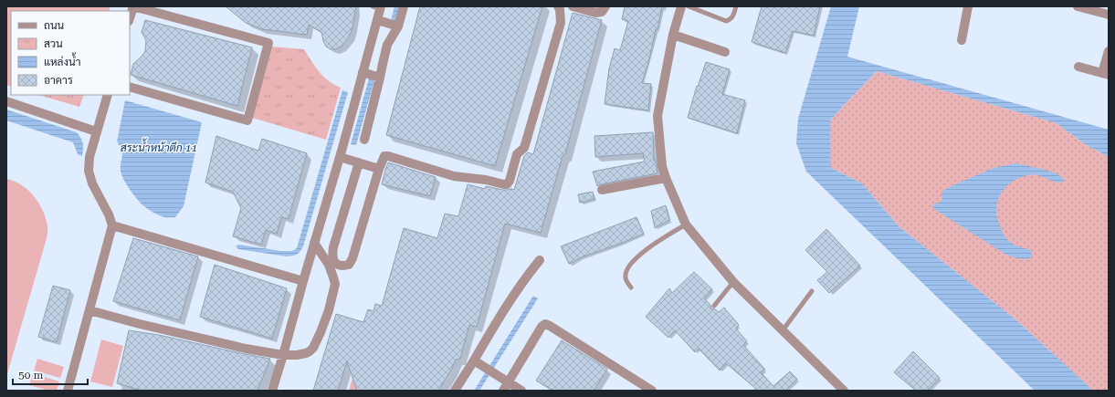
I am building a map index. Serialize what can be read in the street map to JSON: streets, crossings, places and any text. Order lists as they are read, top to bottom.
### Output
{
  "water": ["สระน้ำหน้าตึก 11"],
  "legend": [
    "ถนน",
    "สวน",
    "แหล่งน้ำ",
    "อาคาร"
  ],
  "scale_bar": "50 m"
}
